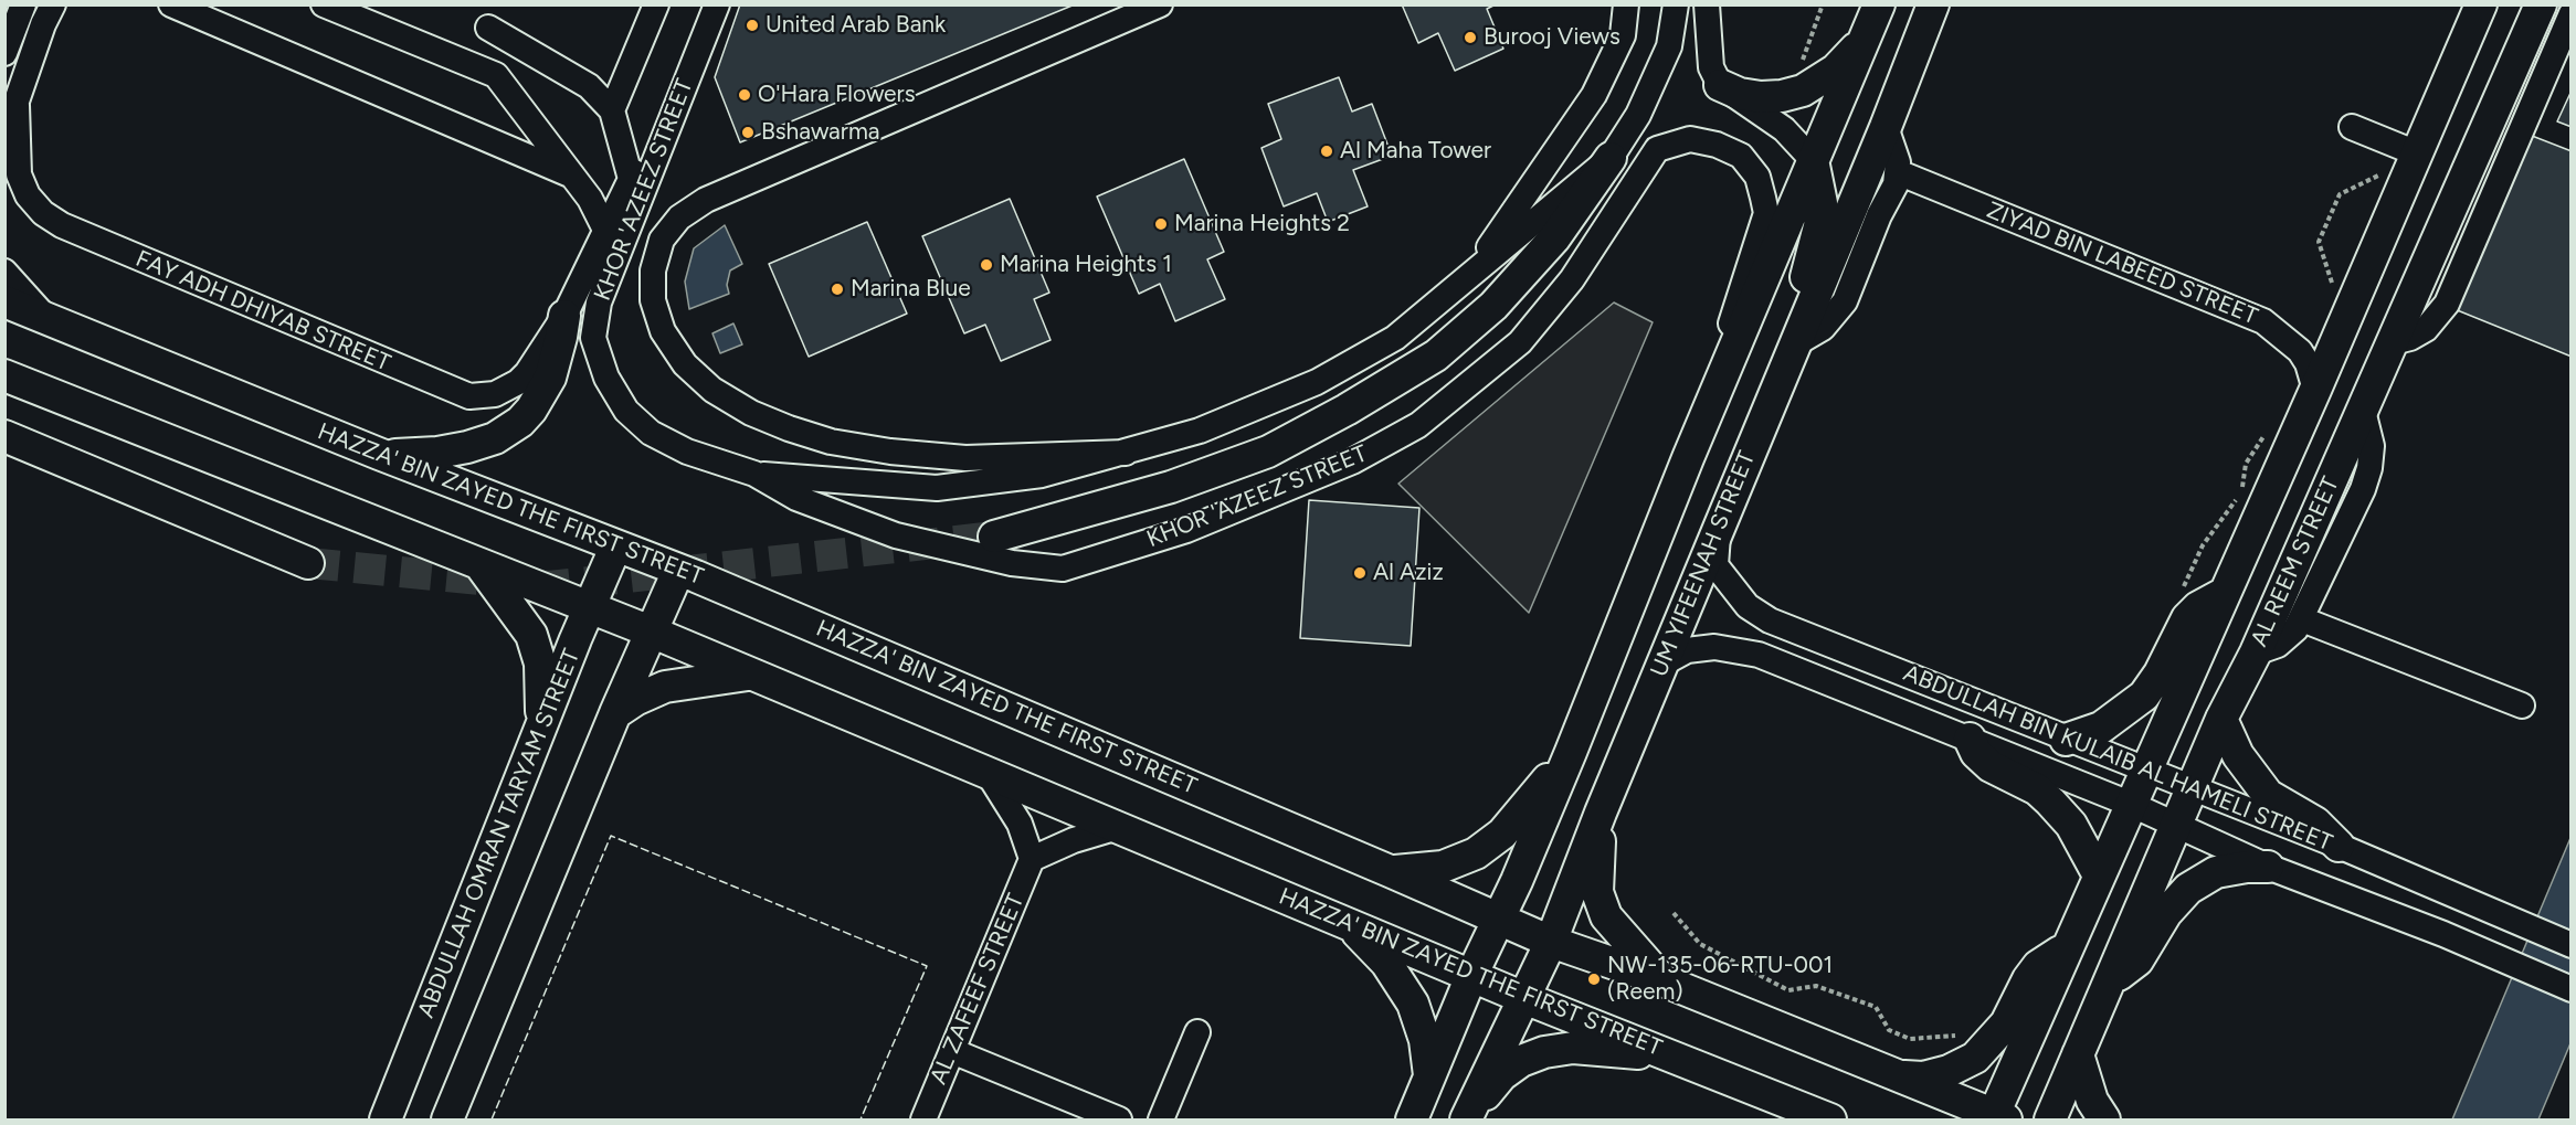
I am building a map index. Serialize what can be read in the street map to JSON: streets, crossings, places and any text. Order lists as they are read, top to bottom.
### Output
{
  "streets": {
    "main road": [
      "HAZZA' BIN ZAYED THE FIRST STREET",
      "AL REEM STREET",
      "UM YIFEENAH STREET",
      "ABDULLAH OMRAN TARYAM STREET"
    ],
    "street": [
      "KHOR 'AZEEZ STREET",
      "ZIYAD BIN LABEED STREET",
      "FAY ADH DHIYAB STREET",
      "ABDULLAH BIN KULAIB AL HAMELI STREET",
      "AL ZAFEEF STREET"
    ]
  },
  "crossings": [
    ["KHOR 'AZEEZ STREET", "FAY ADH DHIYAB STREET"],
    ["HAZZA' BIN ZAYED THE FIRST STREET", "UM YIFEENAH STREET"],
    ["HAZZA' BIN ZAYED THE FIRST STREET", "ABDULLAH OMRAN TARYAM STREET"],
    ["AL REEM STREET", "ABDULLAH BIN KULAIB AL HAMELI STREET"],
    ["UM YIFEENAH STREET", "ABDULLAH BIN KULAIB AL HAMELI STREET"]
  ],
  "places": [
    "United Arab Bank",
    "Burooj Views",
    "O'Hara Flowers",
    "Bshawarma",
    "Al Maha Tower",
    "Marina Heights 2",
    "Marina Heights 1",
    "Marina Blue",
    "Al Aziz",
    "NW-135-06-RTU-001 (Reem)"
  ]
}
